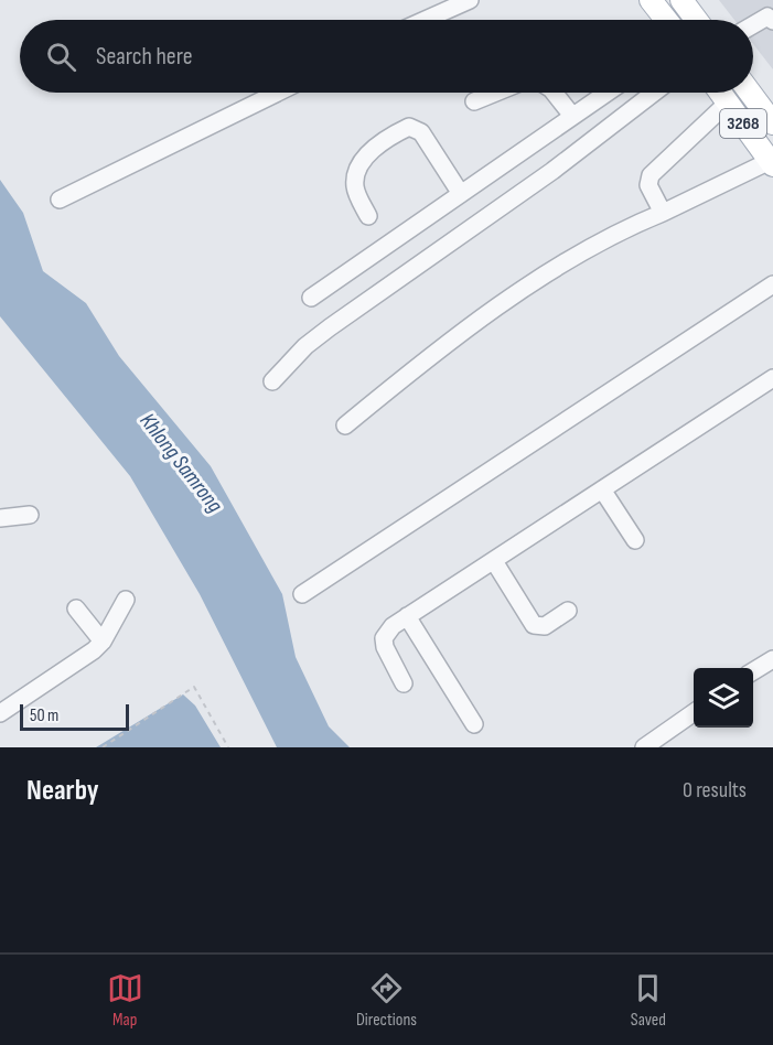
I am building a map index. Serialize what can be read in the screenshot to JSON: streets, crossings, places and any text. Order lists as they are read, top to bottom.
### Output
{
  "streets": {
    "main road": ["3268"]
  },
  "water": ["Khlong Samrong"],
  "scale_bar": "50 m",
  "page": {
    "search": "Search here",
    "scale": "50 m",
    "heading": ["Nearby", "0 results"],
    "nav": ["Map", "Directions", "Saved"]
  }
}
